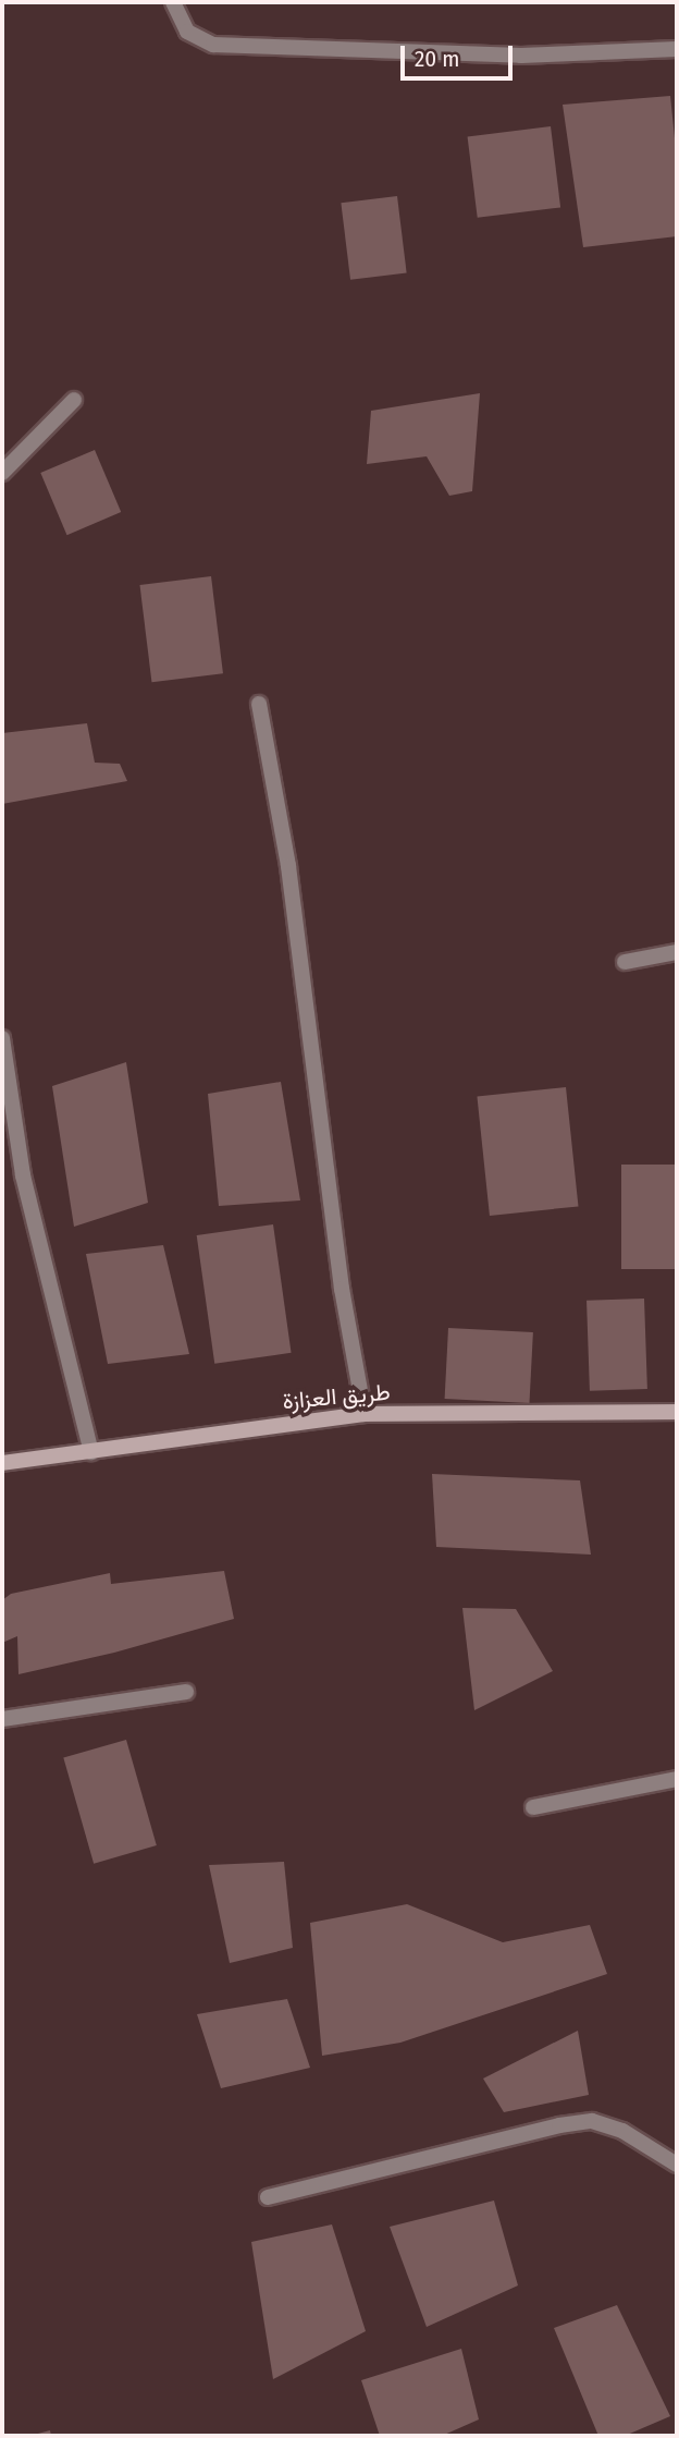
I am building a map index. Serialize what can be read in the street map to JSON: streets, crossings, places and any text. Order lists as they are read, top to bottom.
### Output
{
  "streets": {
    "street": ["طريق العزازة"]
  },
  "scale_bar": "20 m"
}
